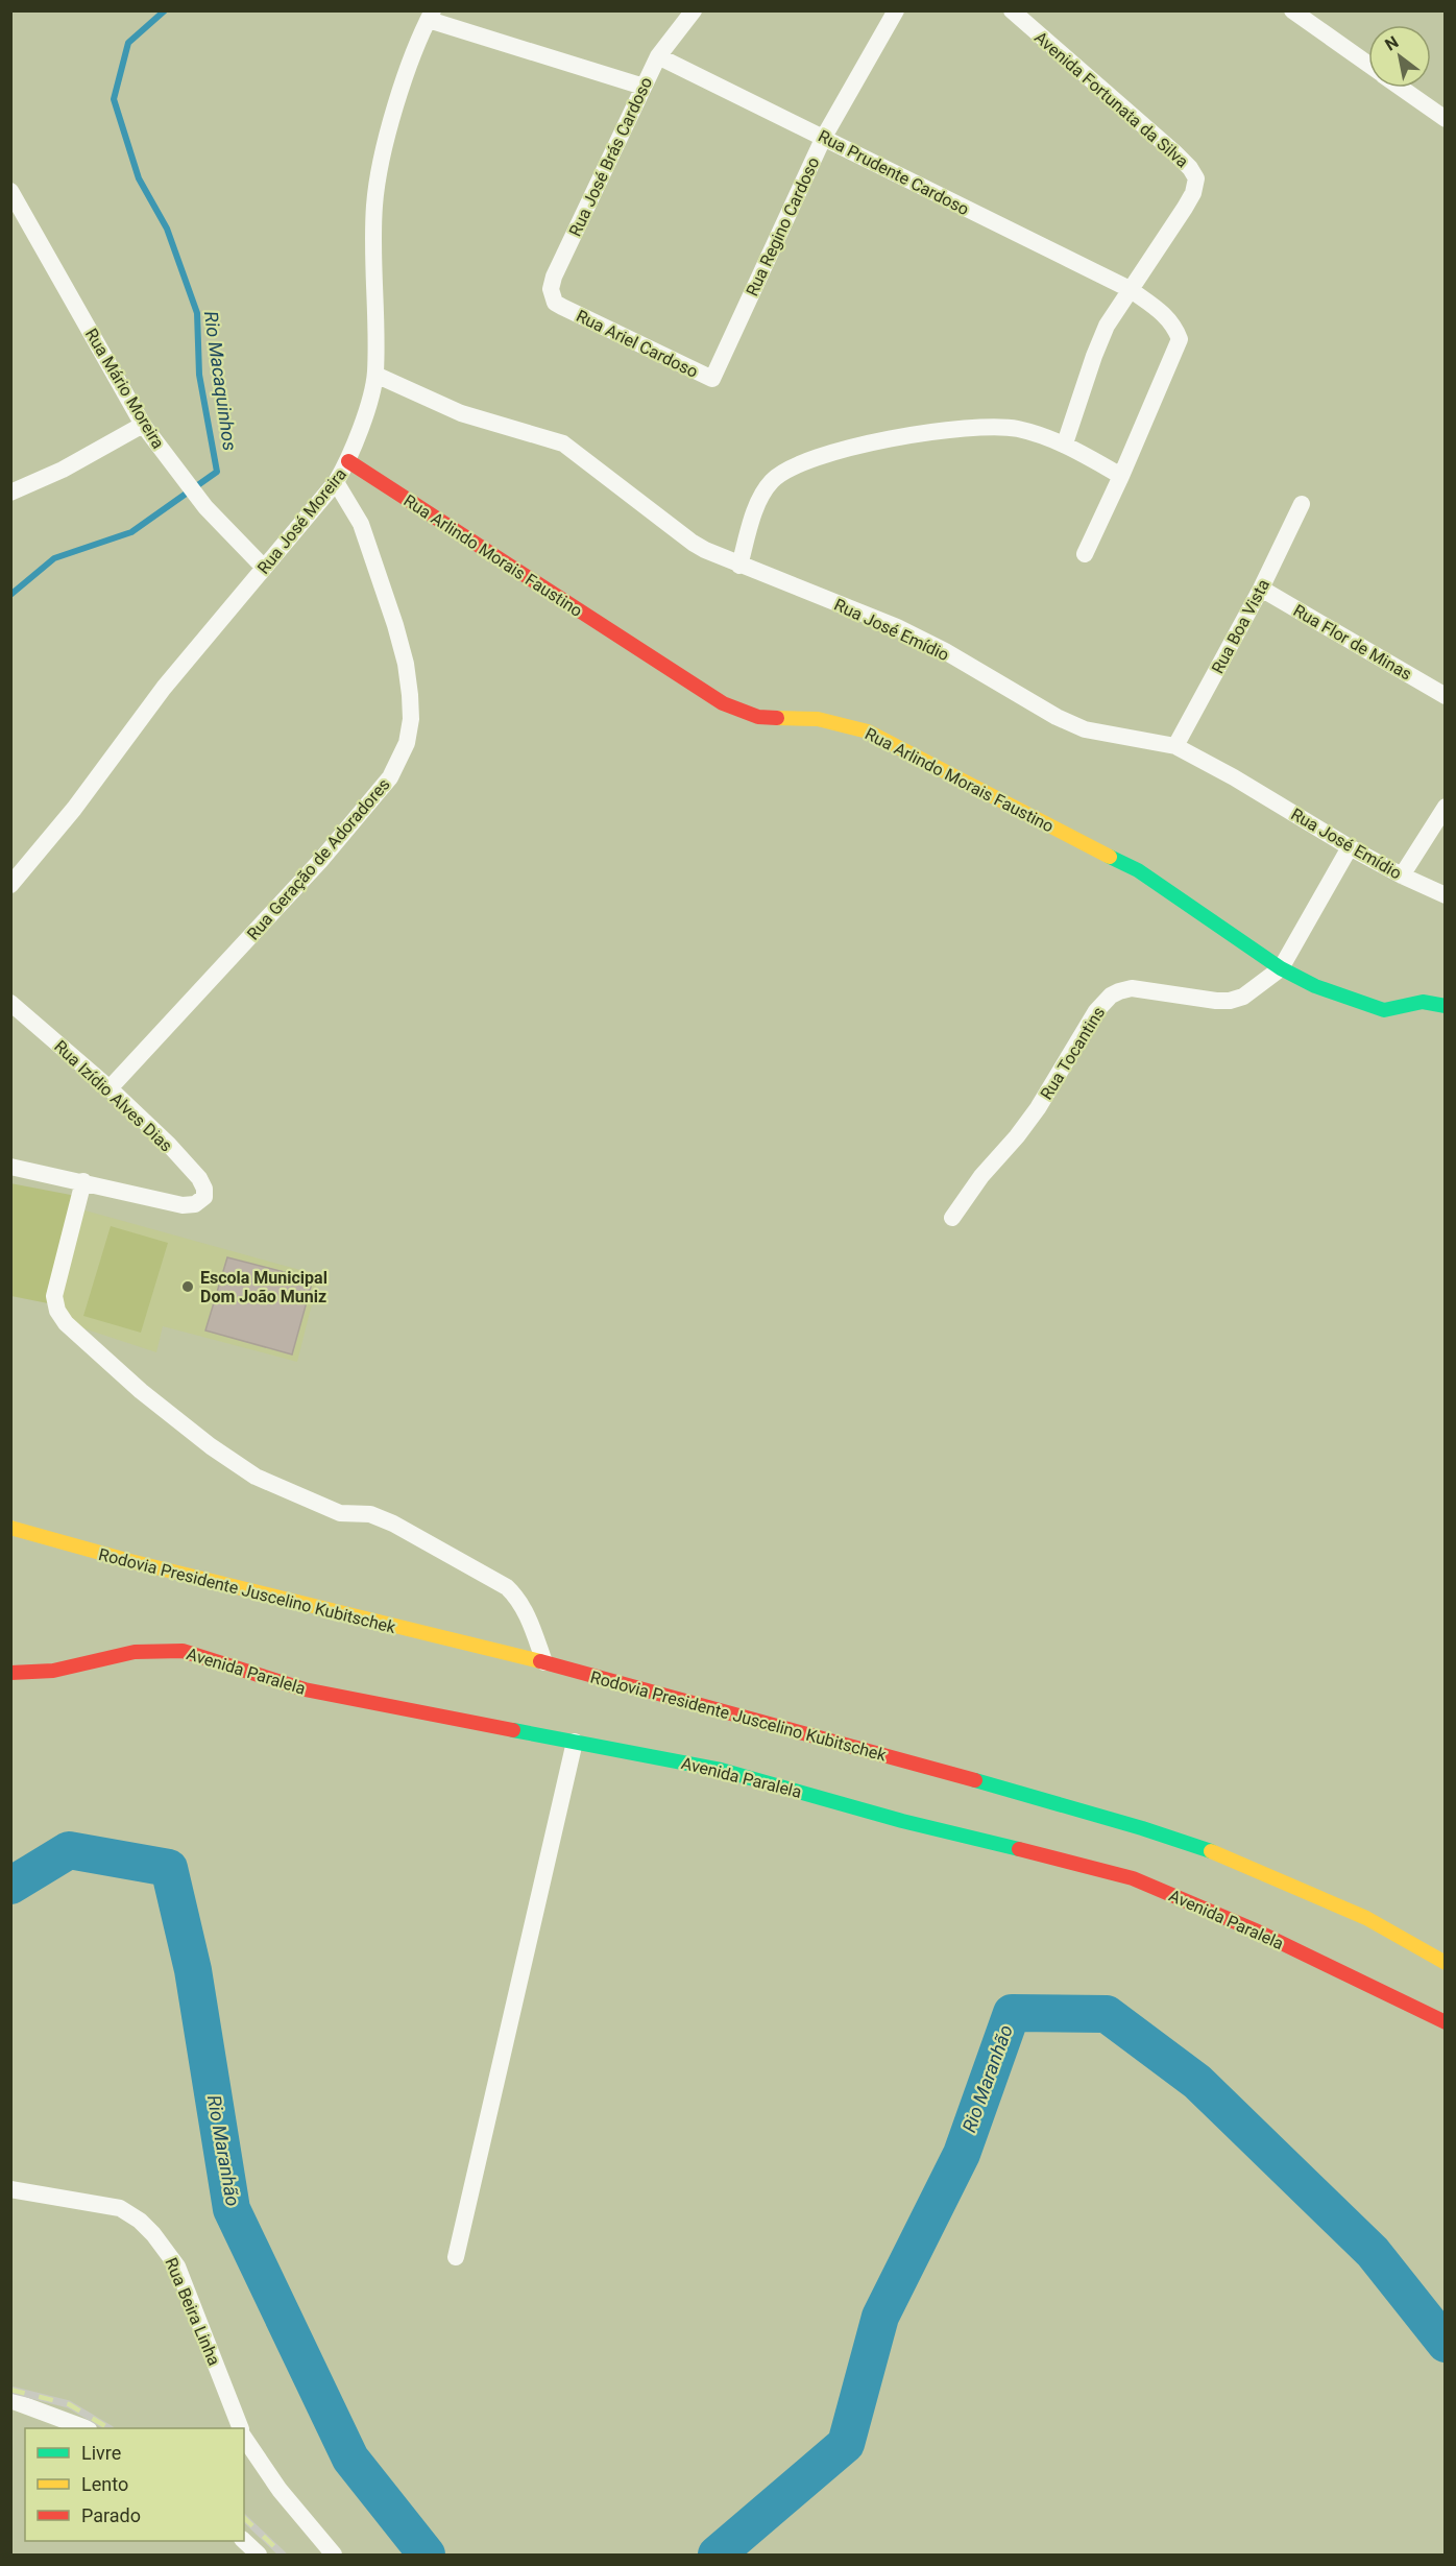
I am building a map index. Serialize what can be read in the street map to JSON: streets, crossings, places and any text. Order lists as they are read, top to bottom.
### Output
{
  "streets": {
    "main road": ["Rua Arlindo Morais Faustino", "Rodovia Presidente Juscelino Kubitschek", "Avenida Paralela"],
    "street": [
      "Avenida Fortunata da Silva",
      "Rua José Brás Cardoso",
      "Rua Prudente Cardoso",
      "Rua Regino Cardoso",
      "Rua Ariel Cardoso",
      "Rua Mário Moreira",
      "Rua José Moreira",
      "Rua Boa Vista",
      "Rua José Emídio",
      "Rua Flor de Minas",
      "Rua Geração de Adoradores",
      "Rua Tocantins",
      "Rua Izídio Alves Dias",
      "Rua Beira Linha"
    ]
  },
  "crossings": [
    ["Avenida Fortunata da Silva", "Rua Prudente Cardoso"],
    ["Rua José Brás Cardoso", "Rua Prudente Cardoso"],
    ["Rua José Brás Cardoso", "Rua Ariel Cardoso"],
    ["Rua Prudente Cardoso", "Rua Regino Cardoso"],
    ["Rua Regino Cardoso", "Rua Ariel Cardoso"],
    ["Rua Mário Moreira", "Rua José Moreira"],
    ["Rua José Moreira", "Rua Arlindo Morais Faustino"],
    ["Rua José Moreira", "Rua José Emídio"],
    ["Rua José Moreira", "Rua Geração de Adoradores"],
    ["Rua Arlindo Morais Faustino", "Rua Tocantins"],
    ["Rua Boa Vista", "Rua José Emídio"],
    ["Rua Boa Vista", "Rua Flor de Minas"],
    ["Rua José Emídio", "Rua Tocantins"],
    ["Rua Geração de Adoradores", "Rua Izídio Alves Dias"]
  ],
  "water": ["Rio Macaquinhos", "Rio Maranhão"],
  "places": ["Escola Municipal Dom João Muniz"],
  "legend": ["Livre", "Lento", "Parado"],
  "north": "top left"
}
